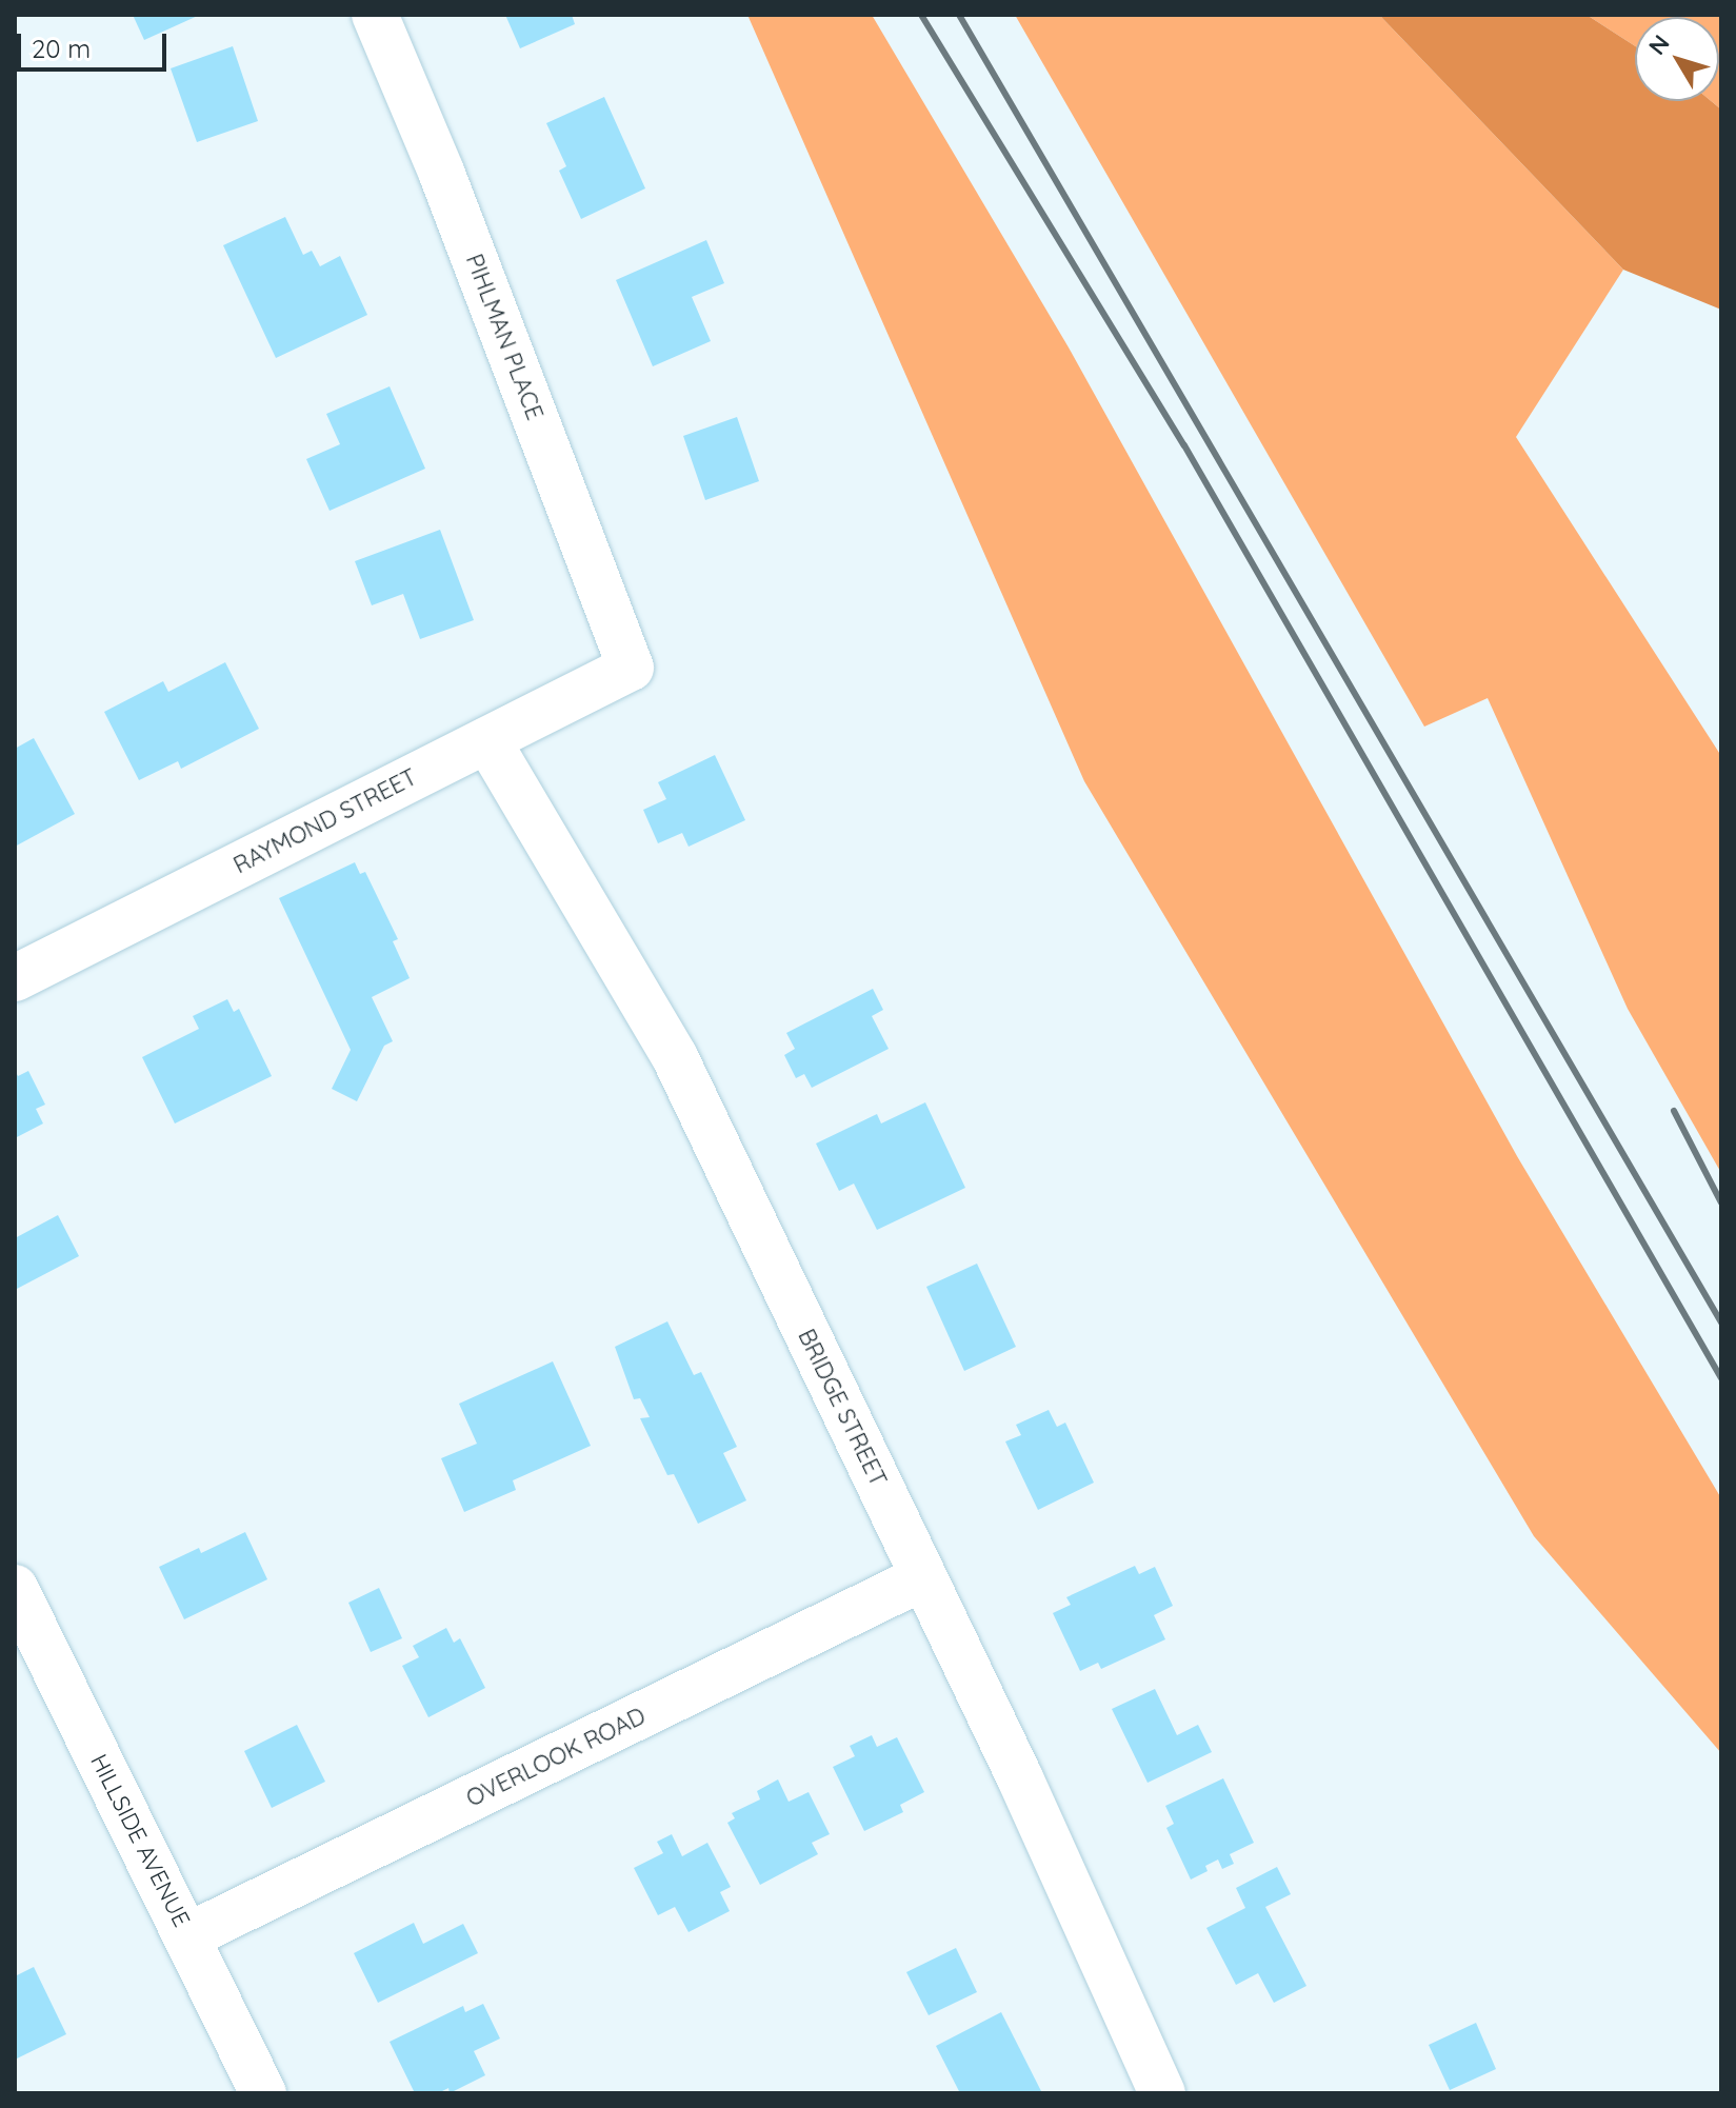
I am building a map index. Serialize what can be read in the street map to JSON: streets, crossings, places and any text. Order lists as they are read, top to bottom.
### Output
{
  "streets": {
    "street": [
      "PIHLMAN PLACE",
      "RAYMOND STREET",
      "BRIDGE STREET",
      "OVERLOOK ROAD",
      "HILLSIDE AVENUE"
    ]
  },
  "crossings": [
    ["PIHLMAN PLACE", "RAYMOND STREET"],
    ["RAYMOND STREET", "BRIDGE STREET"],
    ["BRIDGE STREET", "OVERLOOK ROAD"],
    ["OVERLOOK ROAD", "HILLSIDE AVENUE"]
  ],
  "scale_bar": "20 m",
  "north": "top left"
}
